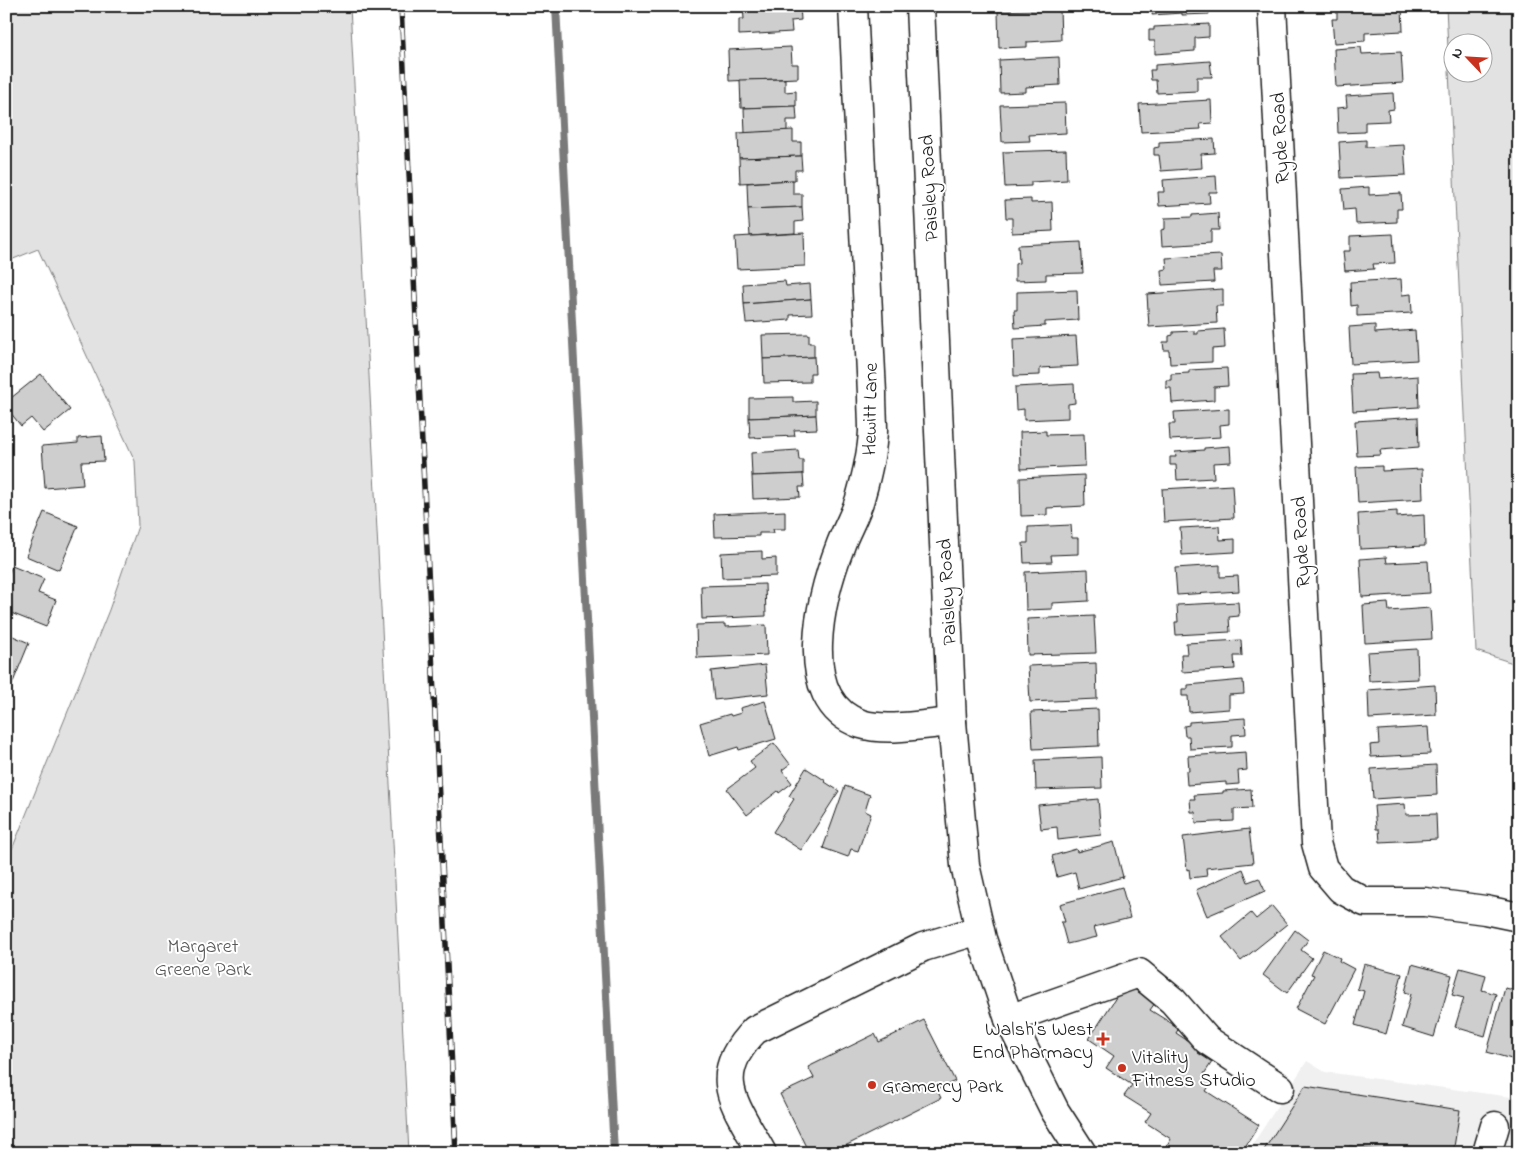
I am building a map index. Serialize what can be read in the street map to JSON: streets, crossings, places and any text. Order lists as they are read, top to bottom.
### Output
{
  "streets": {
    "street": ["Ryde Road", "Paisley Road", "Hewitt Lane"]
  },
  "crossings": [
    ["Paisley Road", "Hewitt Lane"]
  ],
  "parks": ["Margaret Greene Park"],
  "places": {
    "health": ["Walsh’s West End Pharmacy"],
    "other": ["Vitality Fitness Studio", "Gramercy Park"]
  },
  "north": "top left"
}
